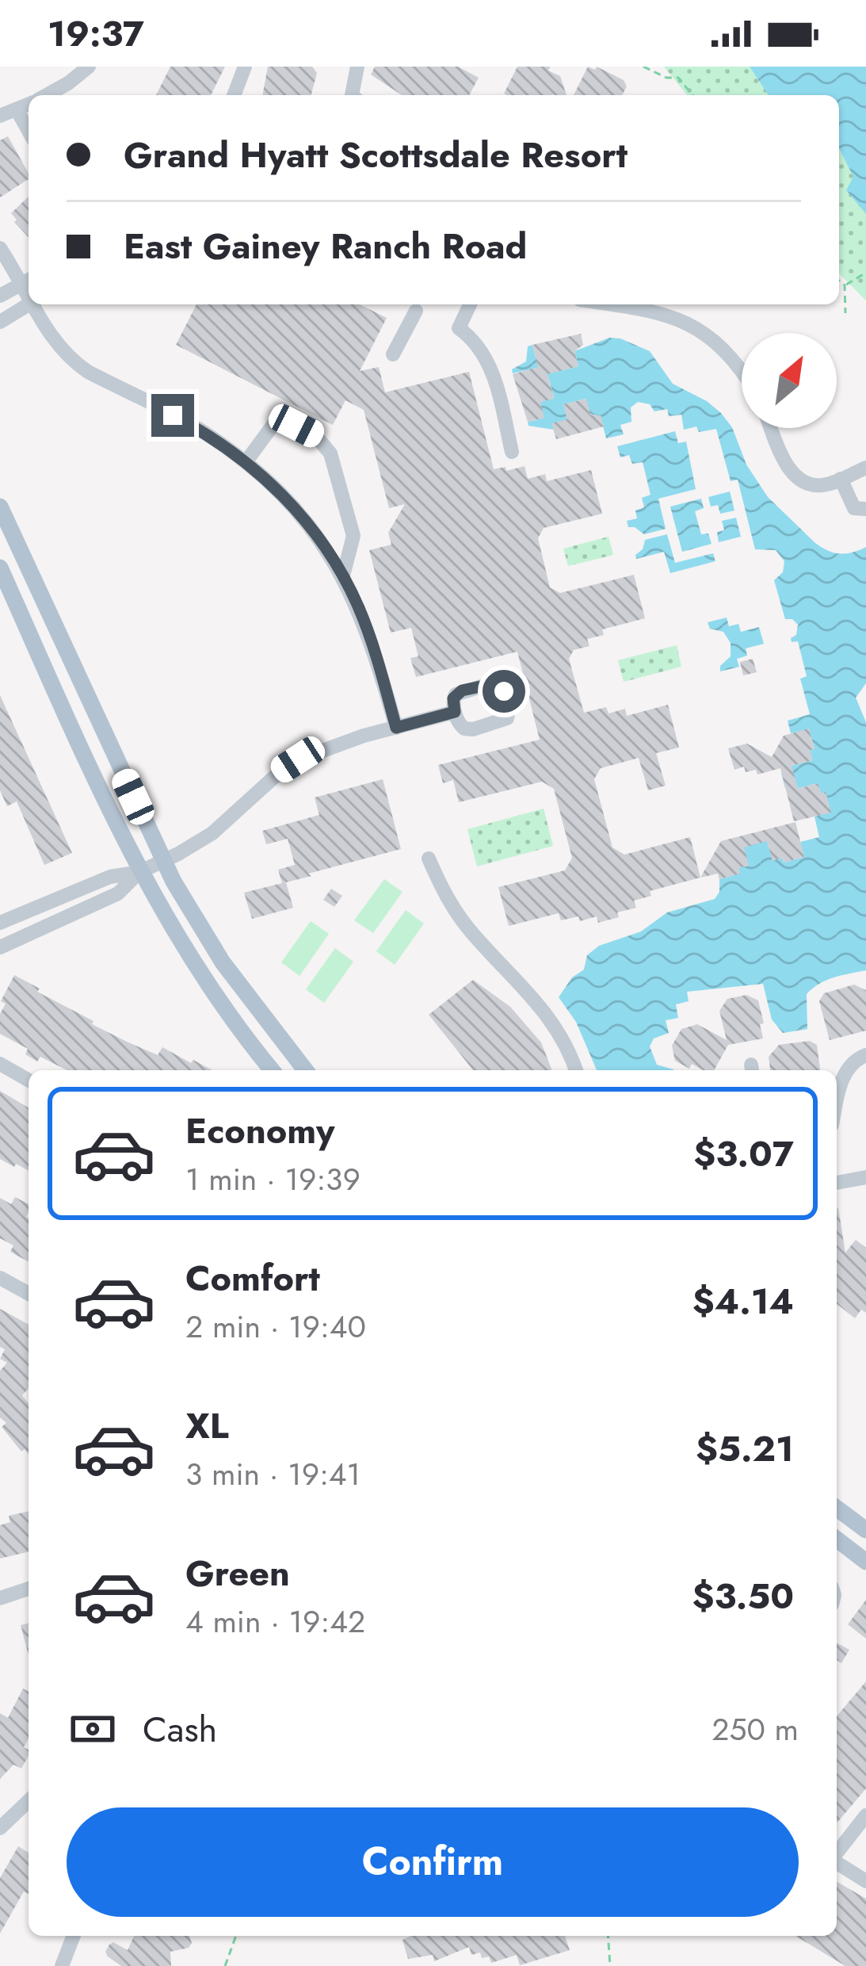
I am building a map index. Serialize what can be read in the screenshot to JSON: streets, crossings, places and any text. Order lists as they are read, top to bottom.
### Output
{
  "north": "top right",
  "page": {
    "status": "19:37",
    "banner": ["Grand Hyatt Scottsdale Resort", "East Gainey Ranch Road"],
    "list": [
      {
        "name": "Economy",
        "note": "1 min · 19:39",
        "value": "$3.07"
      },
      {
        "name": "Comfort",
        "note": "2 min · 19:40",
        "value": "$4.14"
      },
      {
        "name": "XL",
        "note": "3 min · 19:41",
        "value": "$5.21"
      },
      {
        "name": "Green",
        "note": "4 min · 19:42",
        "value": "$3.50"
      }
    ],
    "pay": ["Cash", "250 m"],
    "buttons": "Confirm"
  }
}
